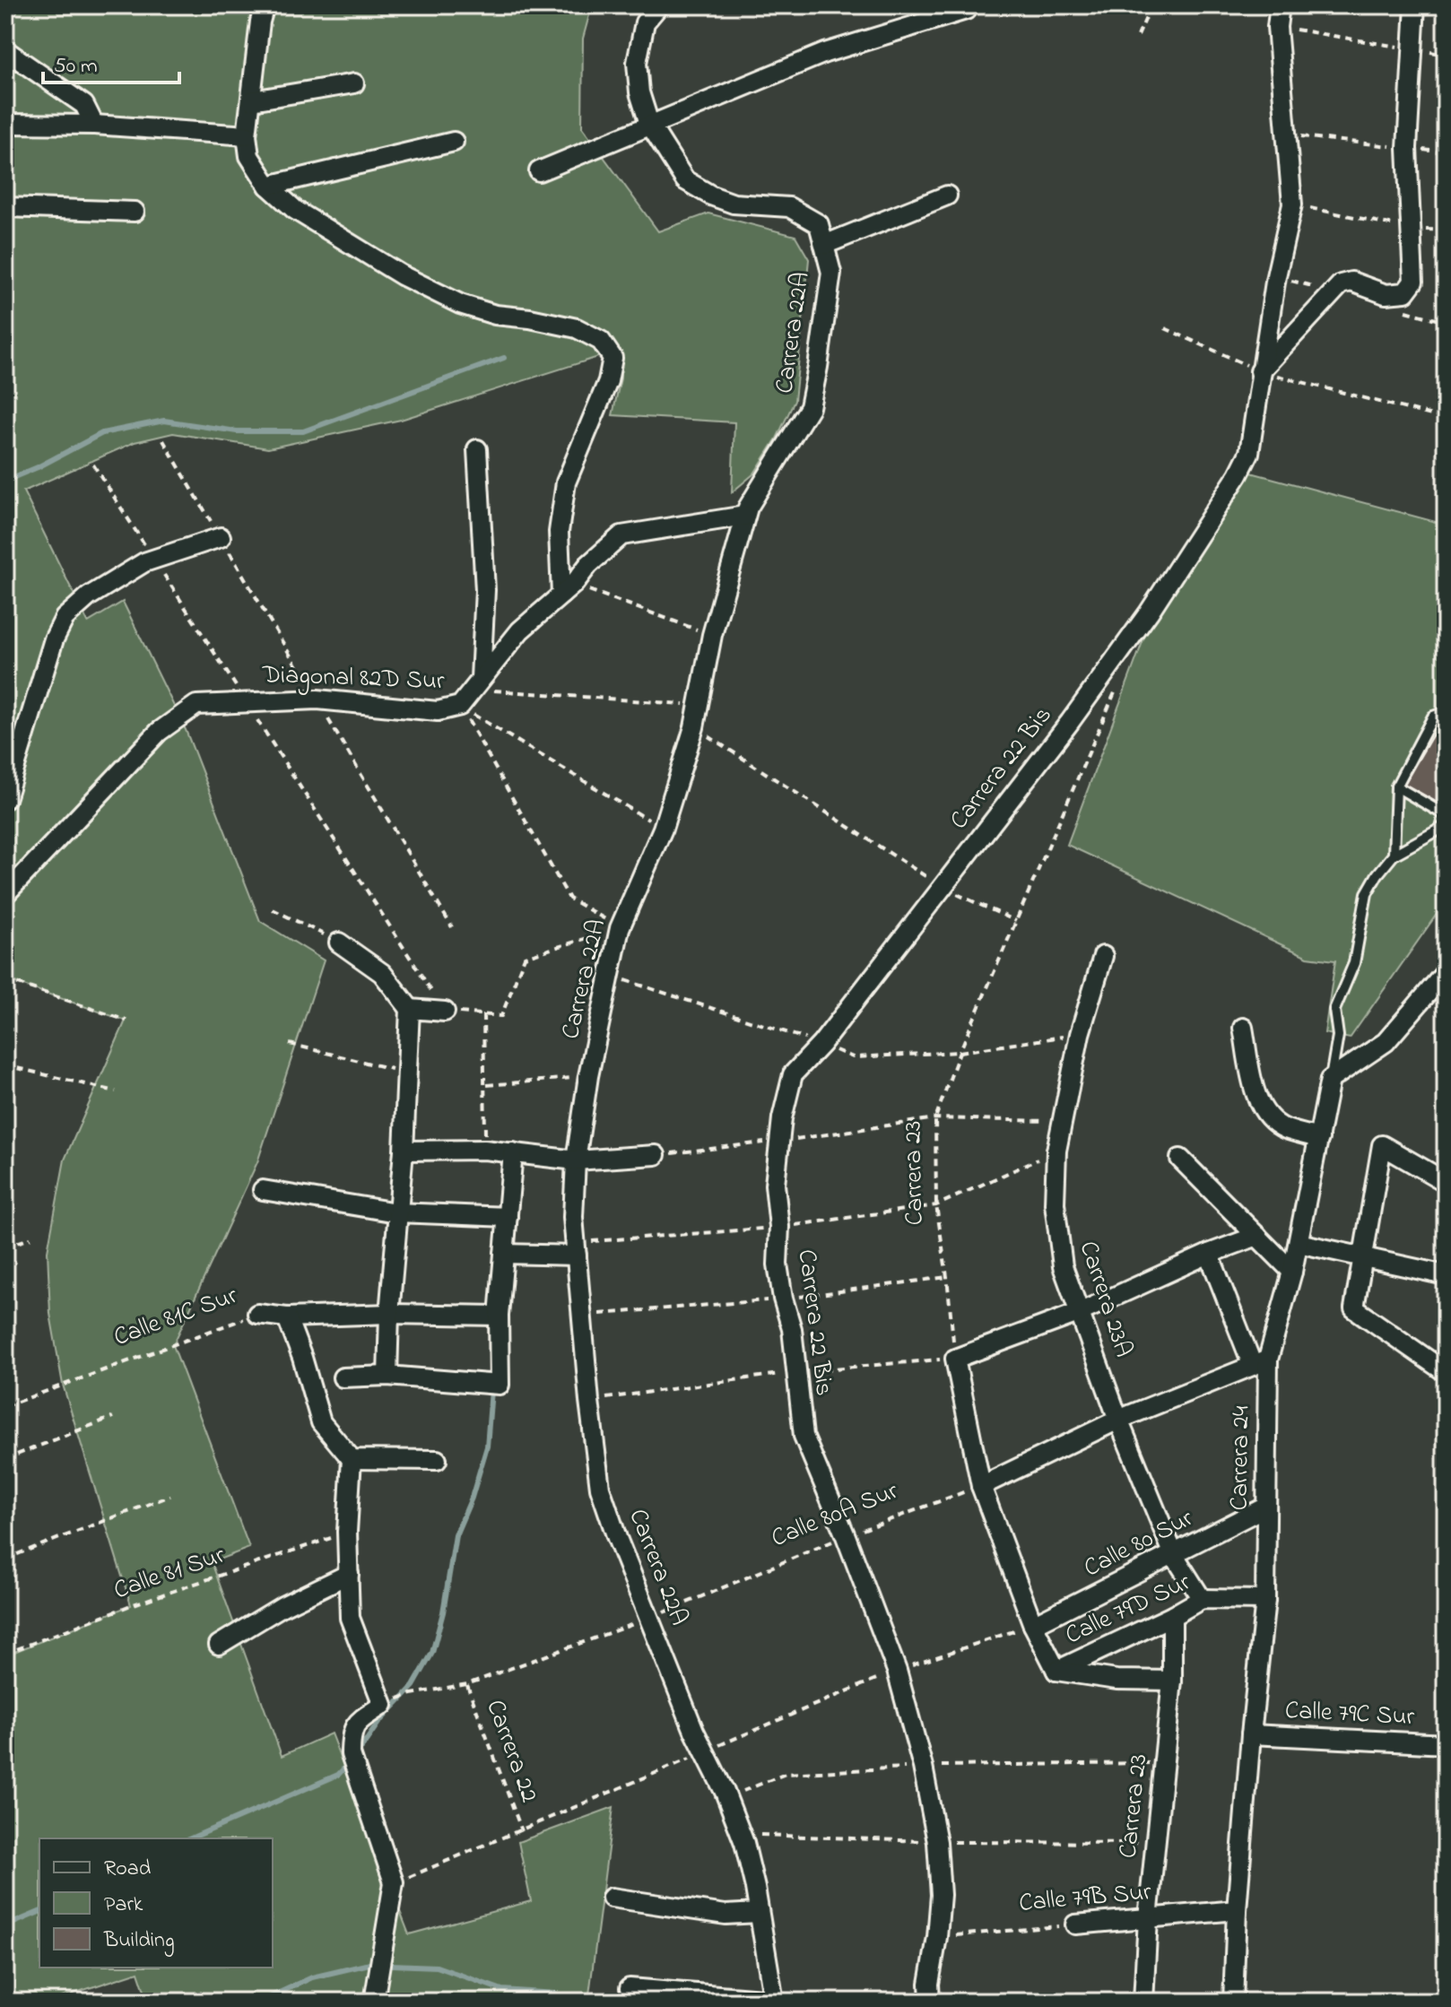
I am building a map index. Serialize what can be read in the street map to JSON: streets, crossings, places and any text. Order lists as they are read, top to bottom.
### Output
{
  "streets": {
    "street": [
      "Carrera 22A",
      "Diagonal 82D Sur",
      "Carrera 22 Bis",
      "Carrera 23",
      "Carrera 23A",
      "Calle 81C Sur",
      "Carrera 24",
      "Calle 80 Sur",
      "Calle 79D Sur",
      "Calle 79C Sur",
      "Calle 79B Sur"
    ],
    "path": ["Calle 80A Sur", "Calle 81 Sur", "Carrera 22"]
  },
  "crossings": [
    ["Carrera 22A", "Diagonal 82D Sur"],
    ["Carrera 22A", "Calle 80A Sur"],
    ["Carrera 22 Bis", "Calle 80A Sur"],
    ["Carrera 22 Bis", "Calle 79B Sur"],
    ["Carrera 23", "Calle 79D Sur"],
    ["Carrera 23", "Calle 79B Sur"],
    ["Carrera 23A", "Calle 80 Sur"],
    ["Carrera 23A", "Calle 79D Sur"],
    ["Carrera 24", "Calle 80 Sur"],
    ["Carrera 24", "Calle 79D Sur"],
    ["Carrera 24", "Calle 79C Sur"],
    ["Carrera 24", "Calle 79B Sur"],
    ["Calle 80A Sur", "Carrera 22"]
  ],
  "legend": ["Road", "Park", "Building"],
  "scale_bar": "50 m"
}
